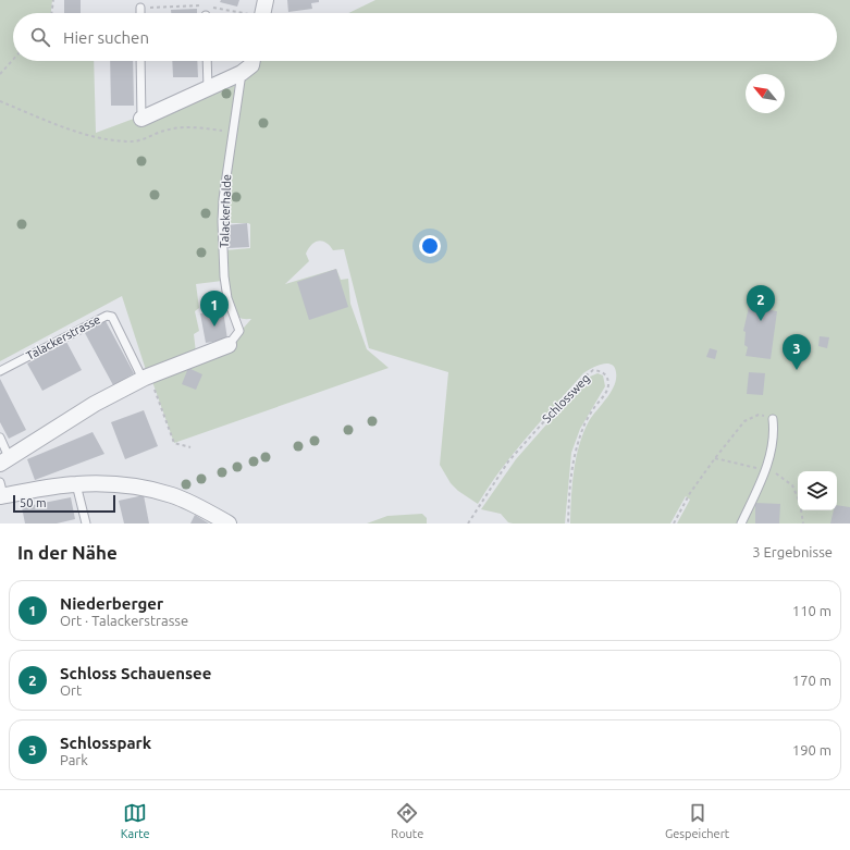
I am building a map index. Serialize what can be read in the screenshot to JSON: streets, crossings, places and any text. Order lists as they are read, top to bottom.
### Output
{
  "streets": {
    "street": ["Talackerhalde"],
    "lane": ["Talackerstrasse"],
    "path": ["Schlossweg"]
  },
  "scale_bar": "50 m",
  "north": "top left",
  "page": {
    "search": "Hier suchen",
    "pins": ["2", "1", "3"],
    "scale": "50 m",
    "heading": ["In der Nähe", "3 Ergebnisse"],
    "list": [
      {
        "mark": "1",
        "name": "Niederberger",
        "note": "Ort · Talackerstrasse",
        "value": "110 m"
      },
      {
        "mark": "2",
        "name": "Schloss Schauensee",
        "note": "Ort",
        "value": "170 m"
      },
      {
        "mark": "3",
        "name": "Schlosspark",
        "note": "Park",
        "value": "190 m"
      }
    ],
    "nav": ["Karte", "Route", "Gespeichert"]
  }
}
